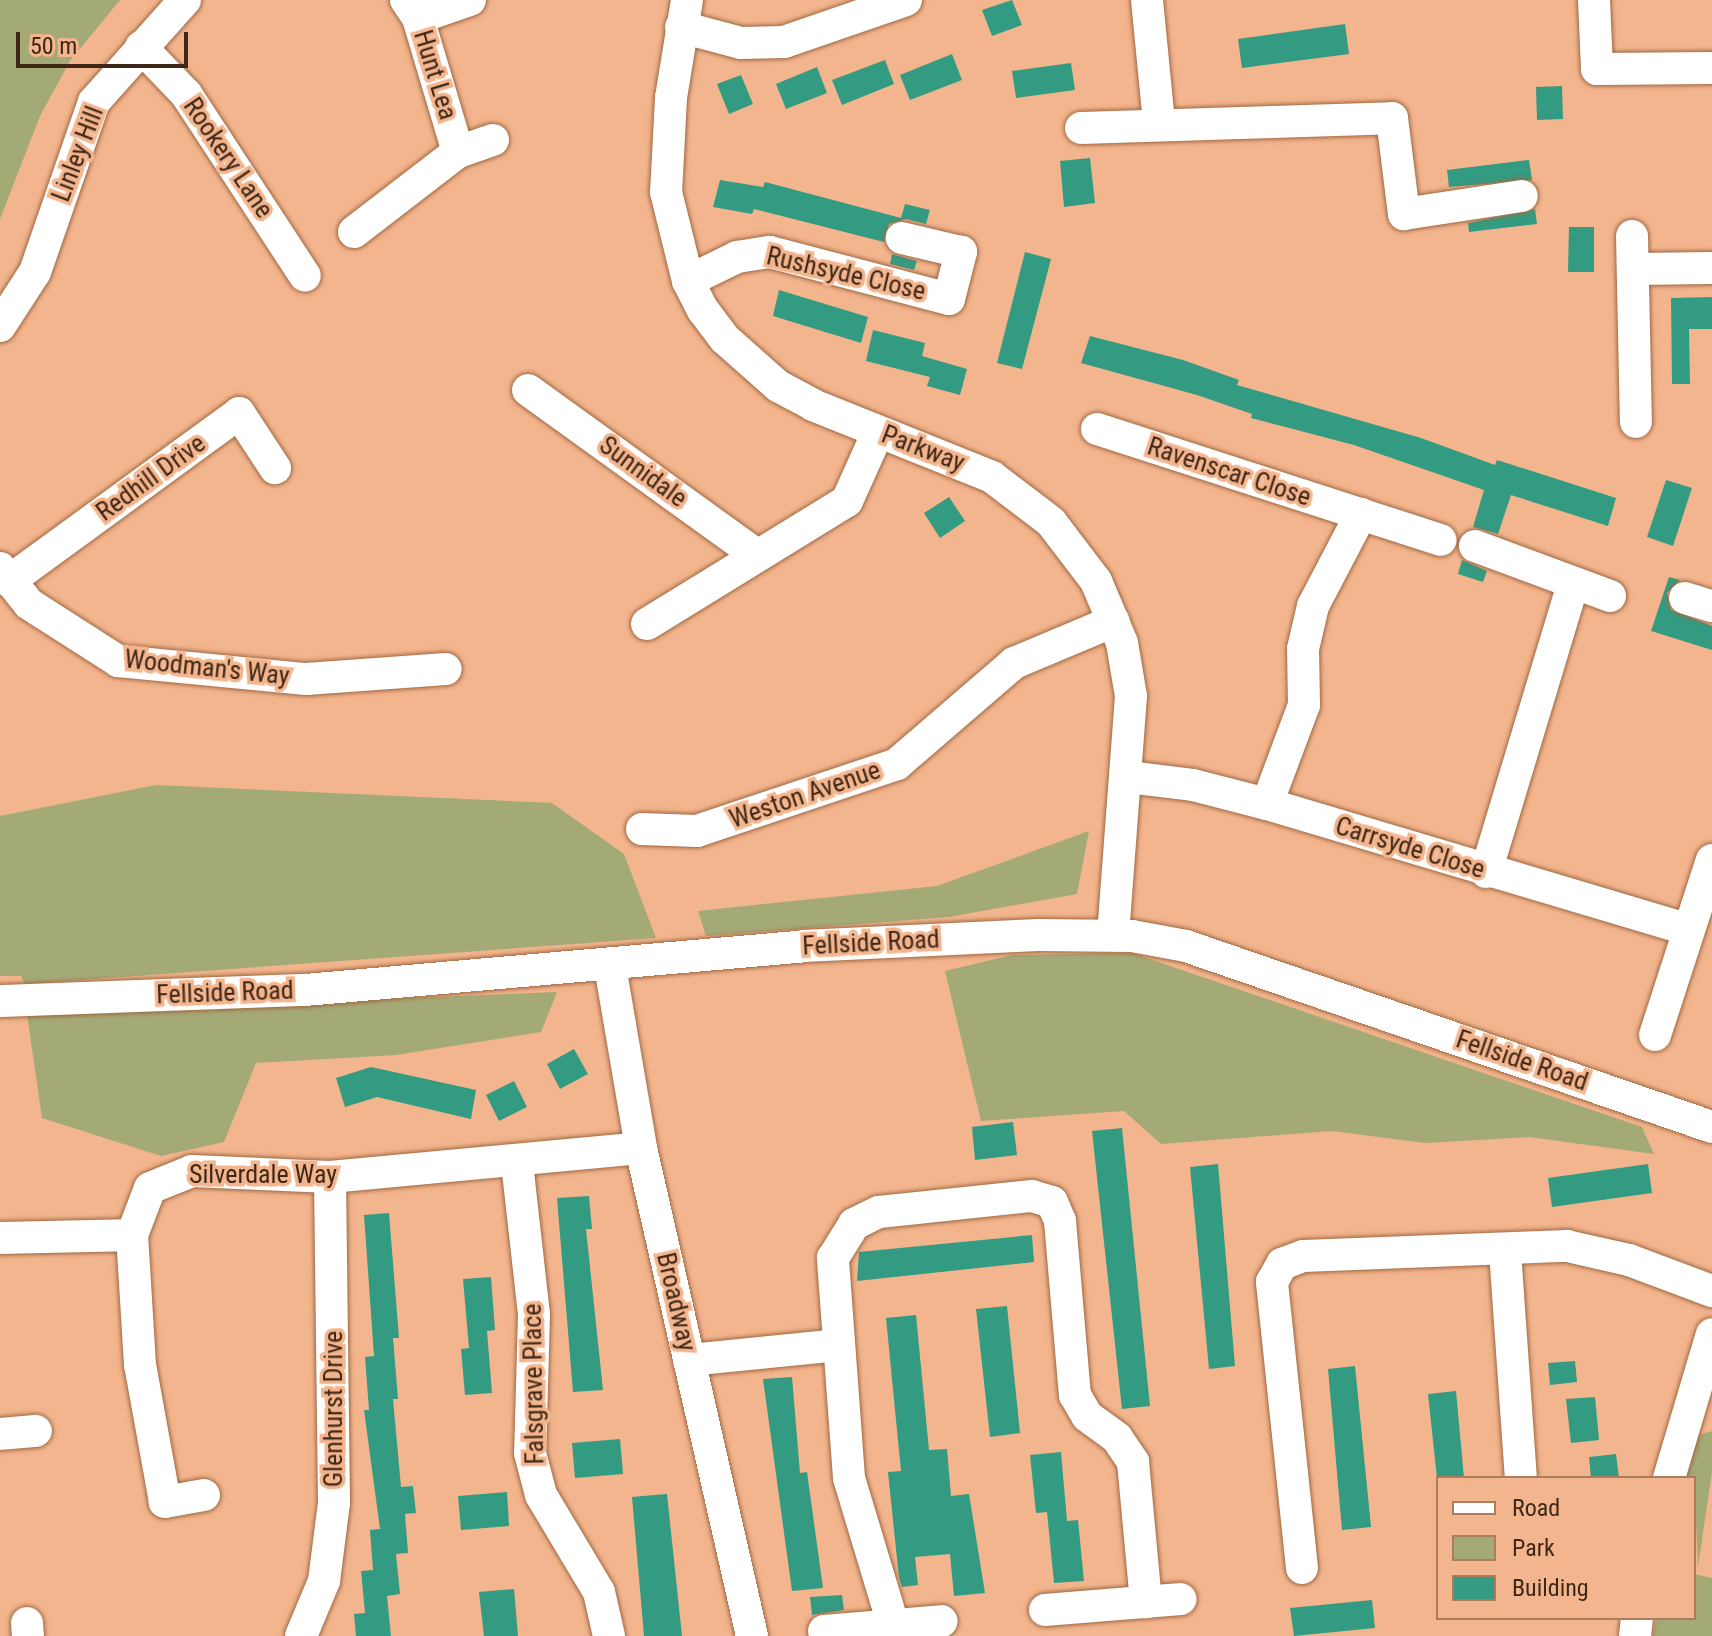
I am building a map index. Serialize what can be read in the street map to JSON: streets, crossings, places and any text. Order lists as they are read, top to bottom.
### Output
{
  "streets": {
    "street": [
      "Hunt Lea",
      "Linley Hill",
      "Rookery Lane",
      "Rushsyde Close",
      "Parkway",
      "Sunnidale",
      "Ravenscar Close",
      "Redhill Drive",
      "Woodman's Way",
      "Weston Avenue",
      "Carrsyde Close",
      "Fellside Road",
      "Silverdale Way",
      "Broadway",
      "Falsgrave Place",
      "Glenhurst Drive"
    ]
  },
  "crossings": [
    ["Linley Hill", "Rookery Lane"],
    ["Rushsyde Close", "Parkway"],
    ["Parkway", "Weston Avenue"],
    ["Parkway", "Carrsyde Close"],
    ["Parkway", "Fellside Road"],
    ["Redhill Drive", "Woodman's Way"],
    ["Fellside Road", "Broadway"],
    ["Silverdale Way", "Broadway"],
    ["Silverdale Way", "Falsgrave Place"],
    ["Silverdale Way", "Glenhurst Drive"]
  ],
  "legend": ["Road", "Park", "Building"],
  "scale_bar": "50 m"
}
